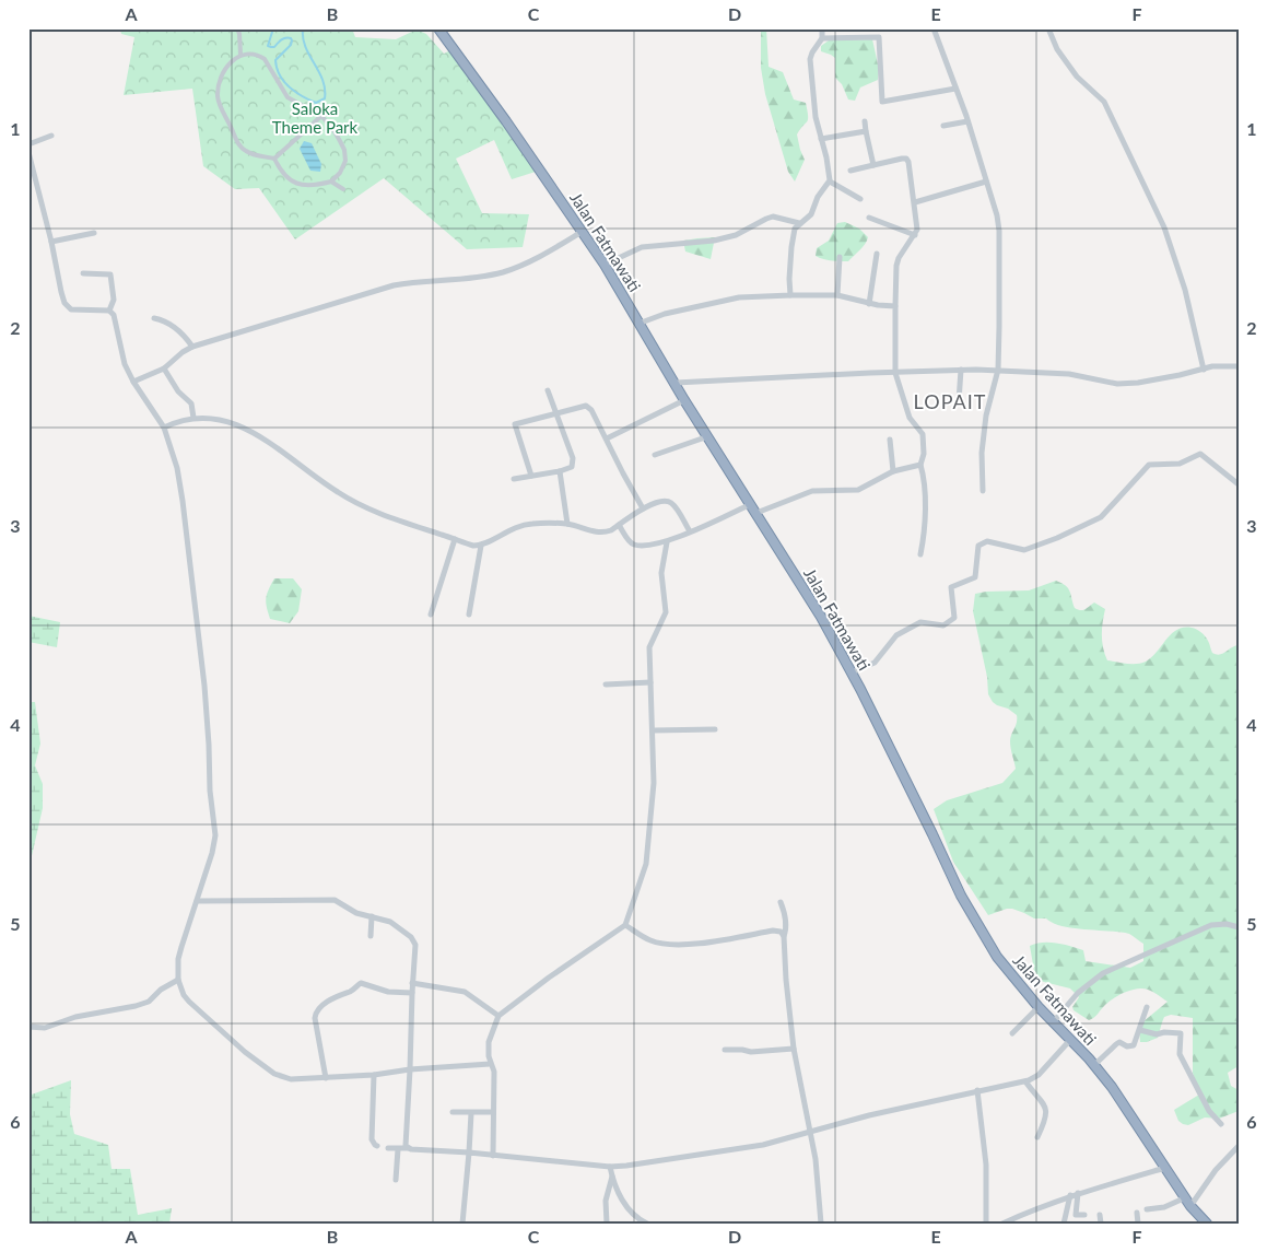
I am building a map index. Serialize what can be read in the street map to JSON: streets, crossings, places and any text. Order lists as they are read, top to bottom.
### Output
{
  "streets": {
    "highway": ["Jalan Fatmawati"]
  },
  "districts": ["LOPAIT"],
  "parks": ["Saloka Theme Park"],
  "grid": {
    "columns": [
      "A",
      "B",
      "C",
      "D",
      "E",
      "F"
    ],
    "rows": [
      "1",
      "2",
      "3",
      "4",
      "5",
      "6"
    ]
  }
}
